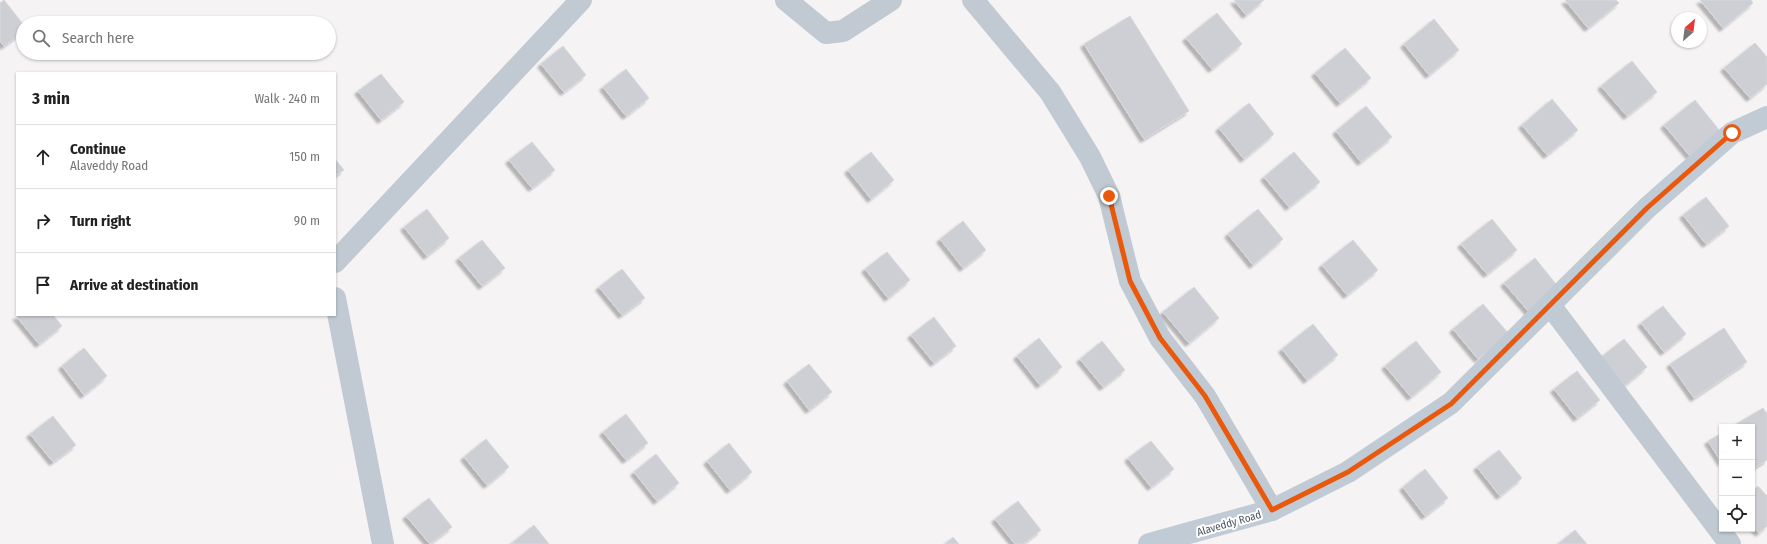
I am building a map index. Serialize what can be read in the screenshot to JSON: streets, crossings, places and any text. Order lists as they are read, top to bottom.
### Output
{
  "streets": {
    "street": ["Alaveddy Road"]
  },
  "north": "top right",
  "page": {
    "search": "Search here",
    "heading": ["3 min", "Walk · 240 m"],
    "list": [
      ["Continue", "Alaveddy Road", "150 m"],
      ["Turn right", "90 m"],
      "Arrive at destination"
    ],
    "map_buttons": ["+", "−"]
  }
}
